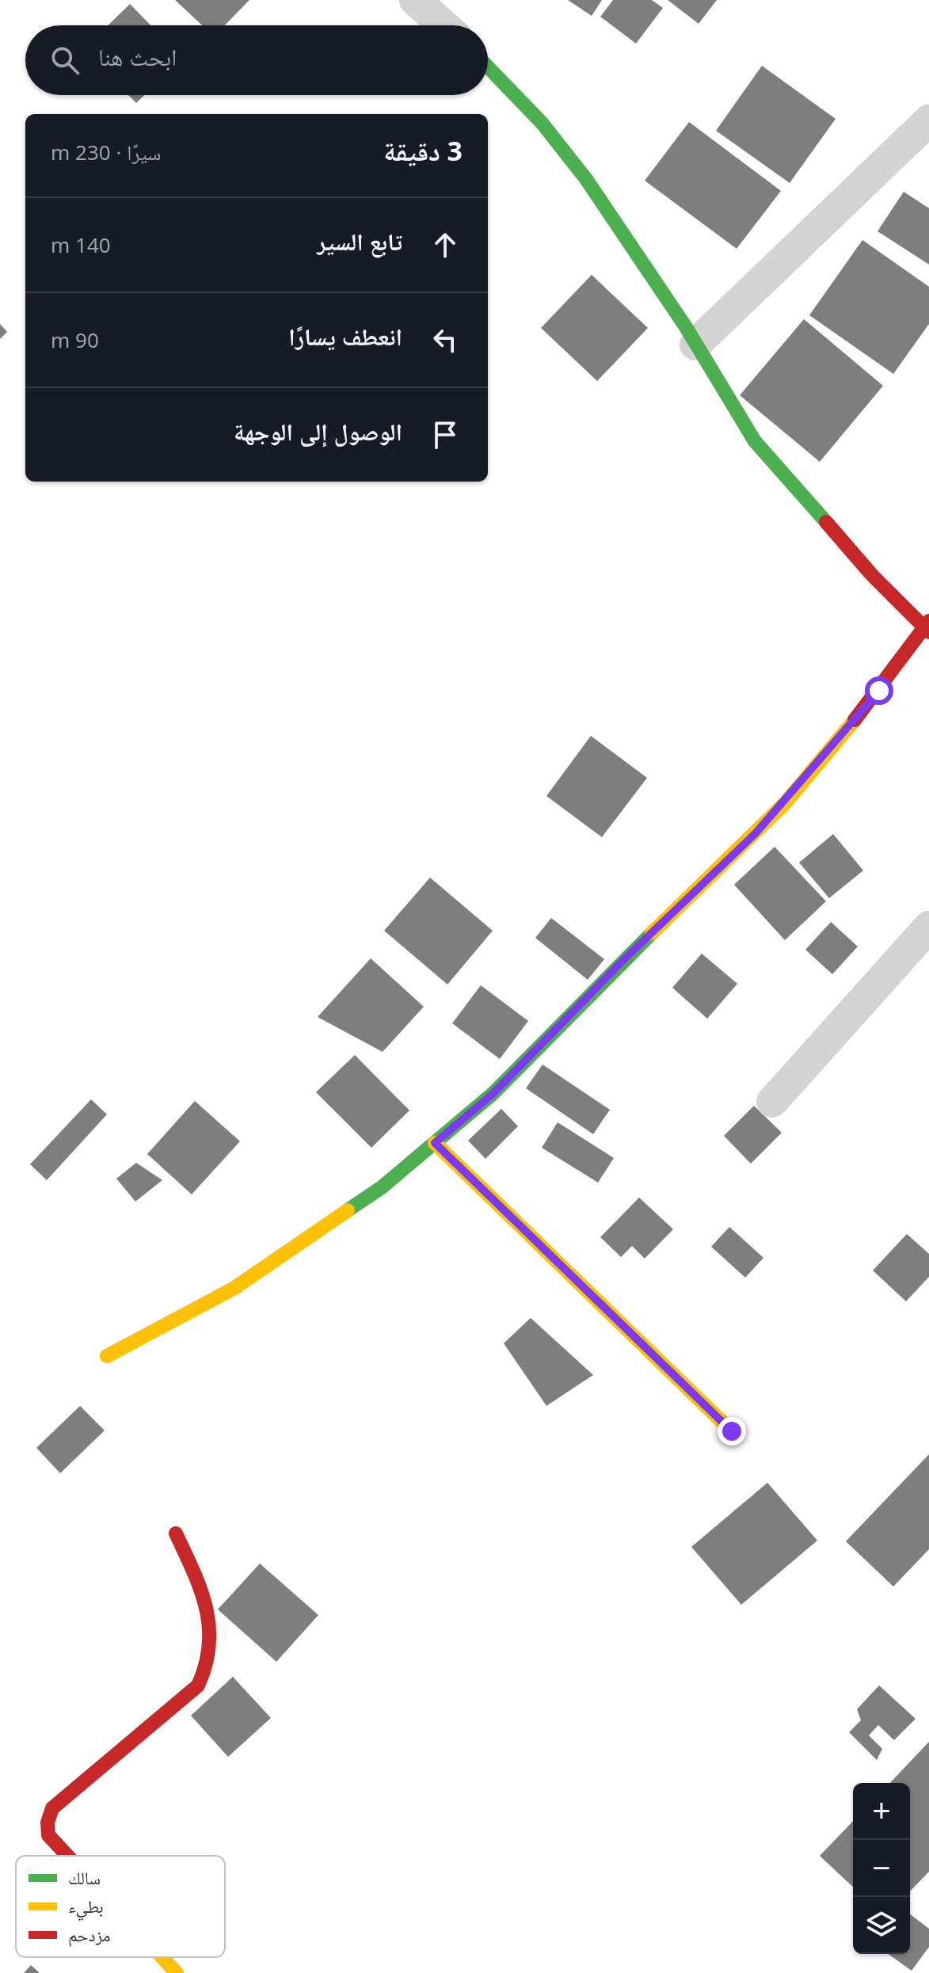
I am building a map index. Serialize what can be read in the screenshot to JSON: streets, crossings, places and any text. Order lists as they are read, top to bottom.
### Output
{
  "legend": ["سالك", "بطيء", "مزدحم"],
  "page": {
    "search": "ابحث هنا",
    "heading": ["3 دقيقة", "سيرًا · 230 m"],
    "list": [
      ["تابع السير", "140 m"],
      ["انعطف يسارًا", "90 m"],
      "الوصول إلى الوجهة"
    ],
    "map_buttons": ["+", "−"]
  }
}
